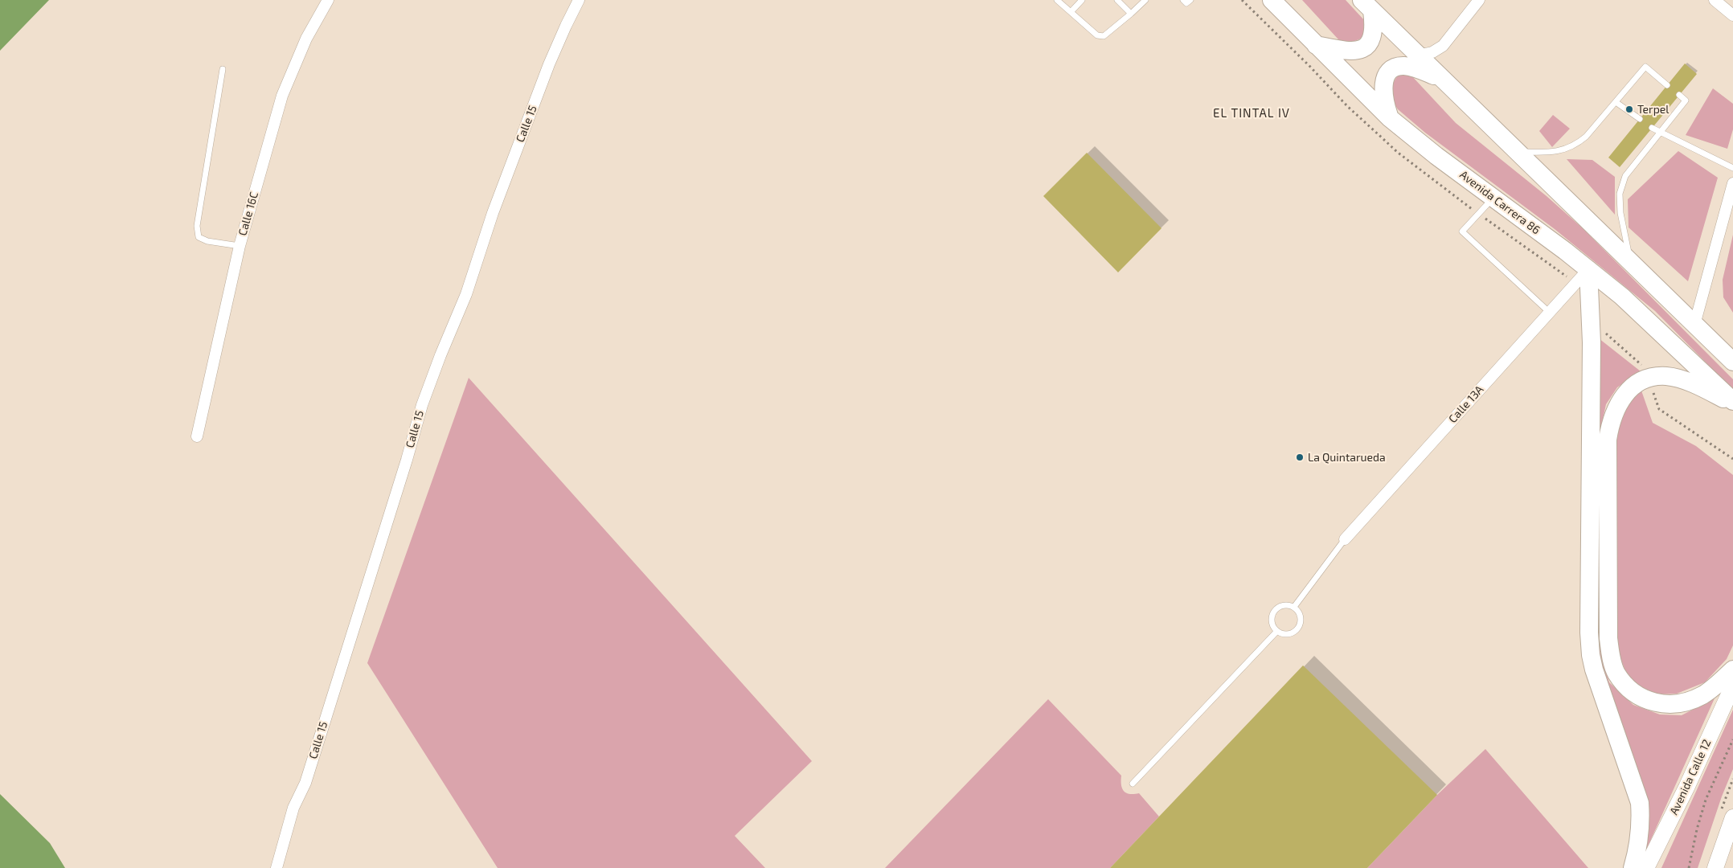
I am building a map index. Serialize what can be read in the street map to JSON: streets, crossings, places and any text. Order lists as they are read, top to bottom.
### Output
{
  "streets": {
    "main road": ["Avenida Carrera 86", "Avenida Calle 12"],
    "street": ["Calle 15", "Calle 16C", "Calle 13A"]
  },
  "crossings": [
    ["Avenida Carrera 86", "Calle 13A"]
  ],
  "districts": ["EL TINTAL IV"],
  "places": ["Terpel", "La Quintarueda"]
}
